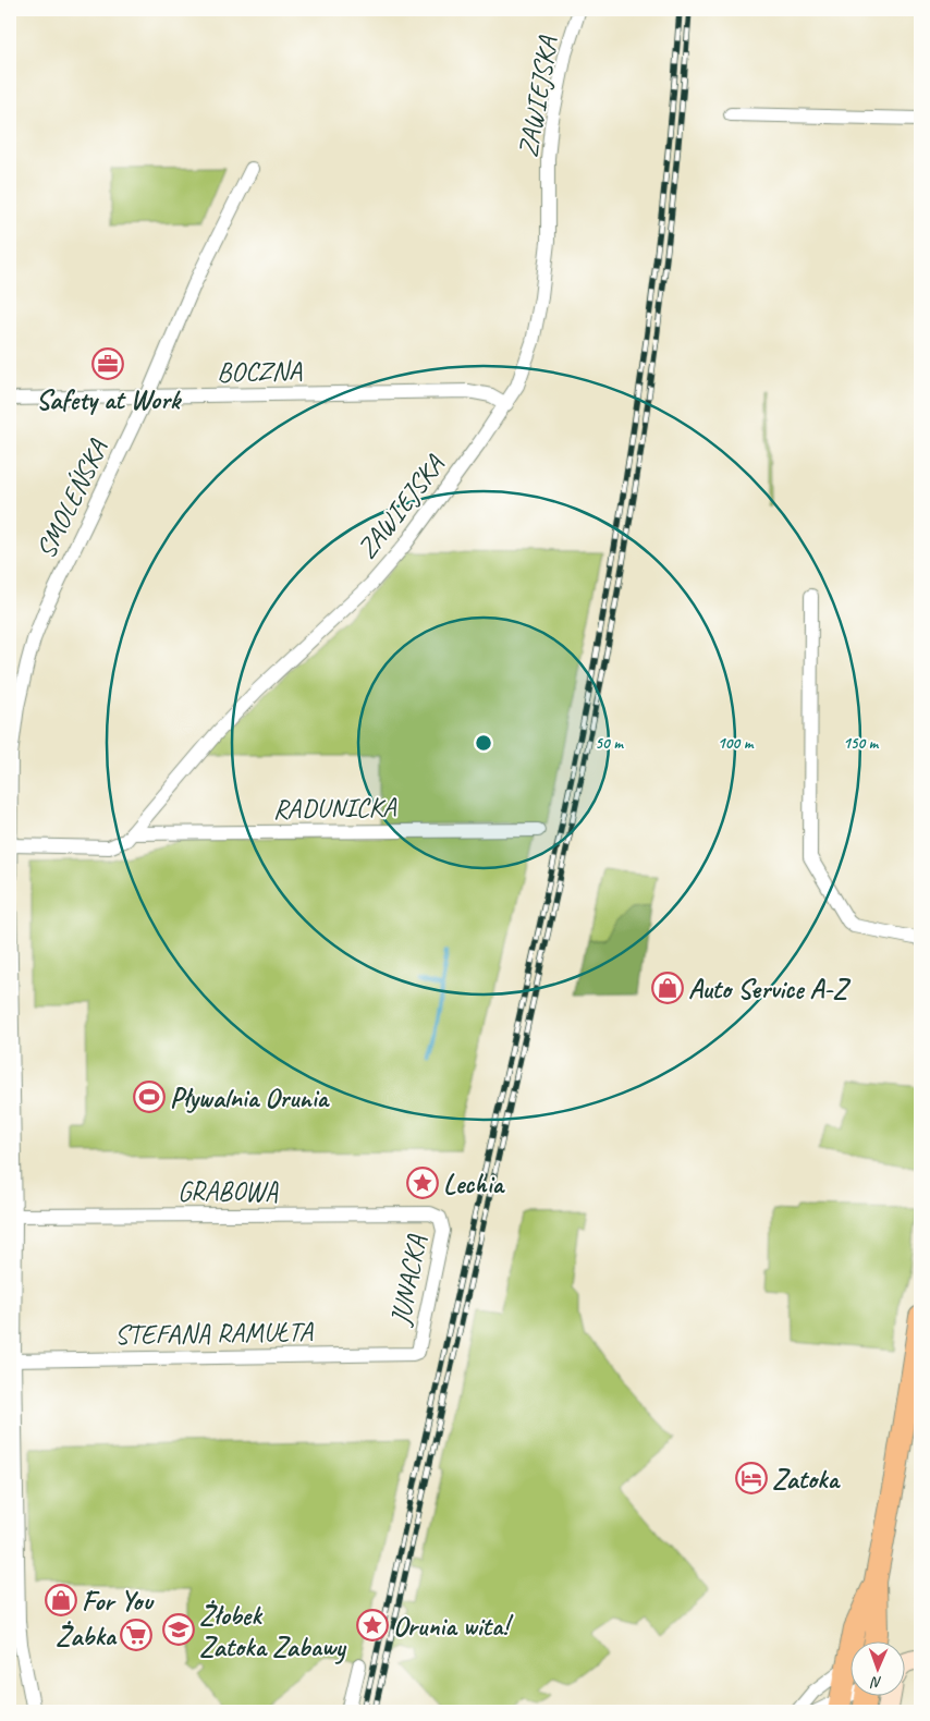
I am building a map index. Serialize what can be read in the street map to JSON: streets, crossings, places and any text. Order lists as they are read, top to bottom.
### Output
{
  "streets": {
    "street": [
      "ZAWIEJSKA",
      "BOCZNA",
      "SMOLEŃSKA",
      "RADUNICKA",
      "GRABOWA",
      "JUNACKA",
      "STEFANA RAMUŁTA"
    ]
  },
  "crossings": [
    ["ZAWIEJSKA", "BOCZNA"],
    ["ZAWIEJSKA", "SMOLEŃSKA"],
    ["ZAWIEJSKA", "RADUNICKA"],
    ["BOCZNA", "SMOLEŃSKA"],
    ["SMOLEŃSKA", "GRABOWA"],
    ["SMOLEŃSKA", "STEFANA RAMUŁTA"],
    ["GRABOWA", "JUNACKA"],
    ["JUNACKA", "STEFANA RAMUŁTA"]
  ],
  "places": {
    "office": ["Safety at Work"],
    "shop": ["Auto Service A-Z", "For You"],
    "sports": ["Pływalnia Orunia"],
    "place": ["Lechia", "Orunia wita!"],
    "hotel": ["Zatoka"],
    "school or university": ["Żłobek Zatoka Zabawy"],
    "supermarket": ["Żabka"]
  },
  "north": "bottom",
  "rings": ["50 m", "100 m", "150 m"]
}
